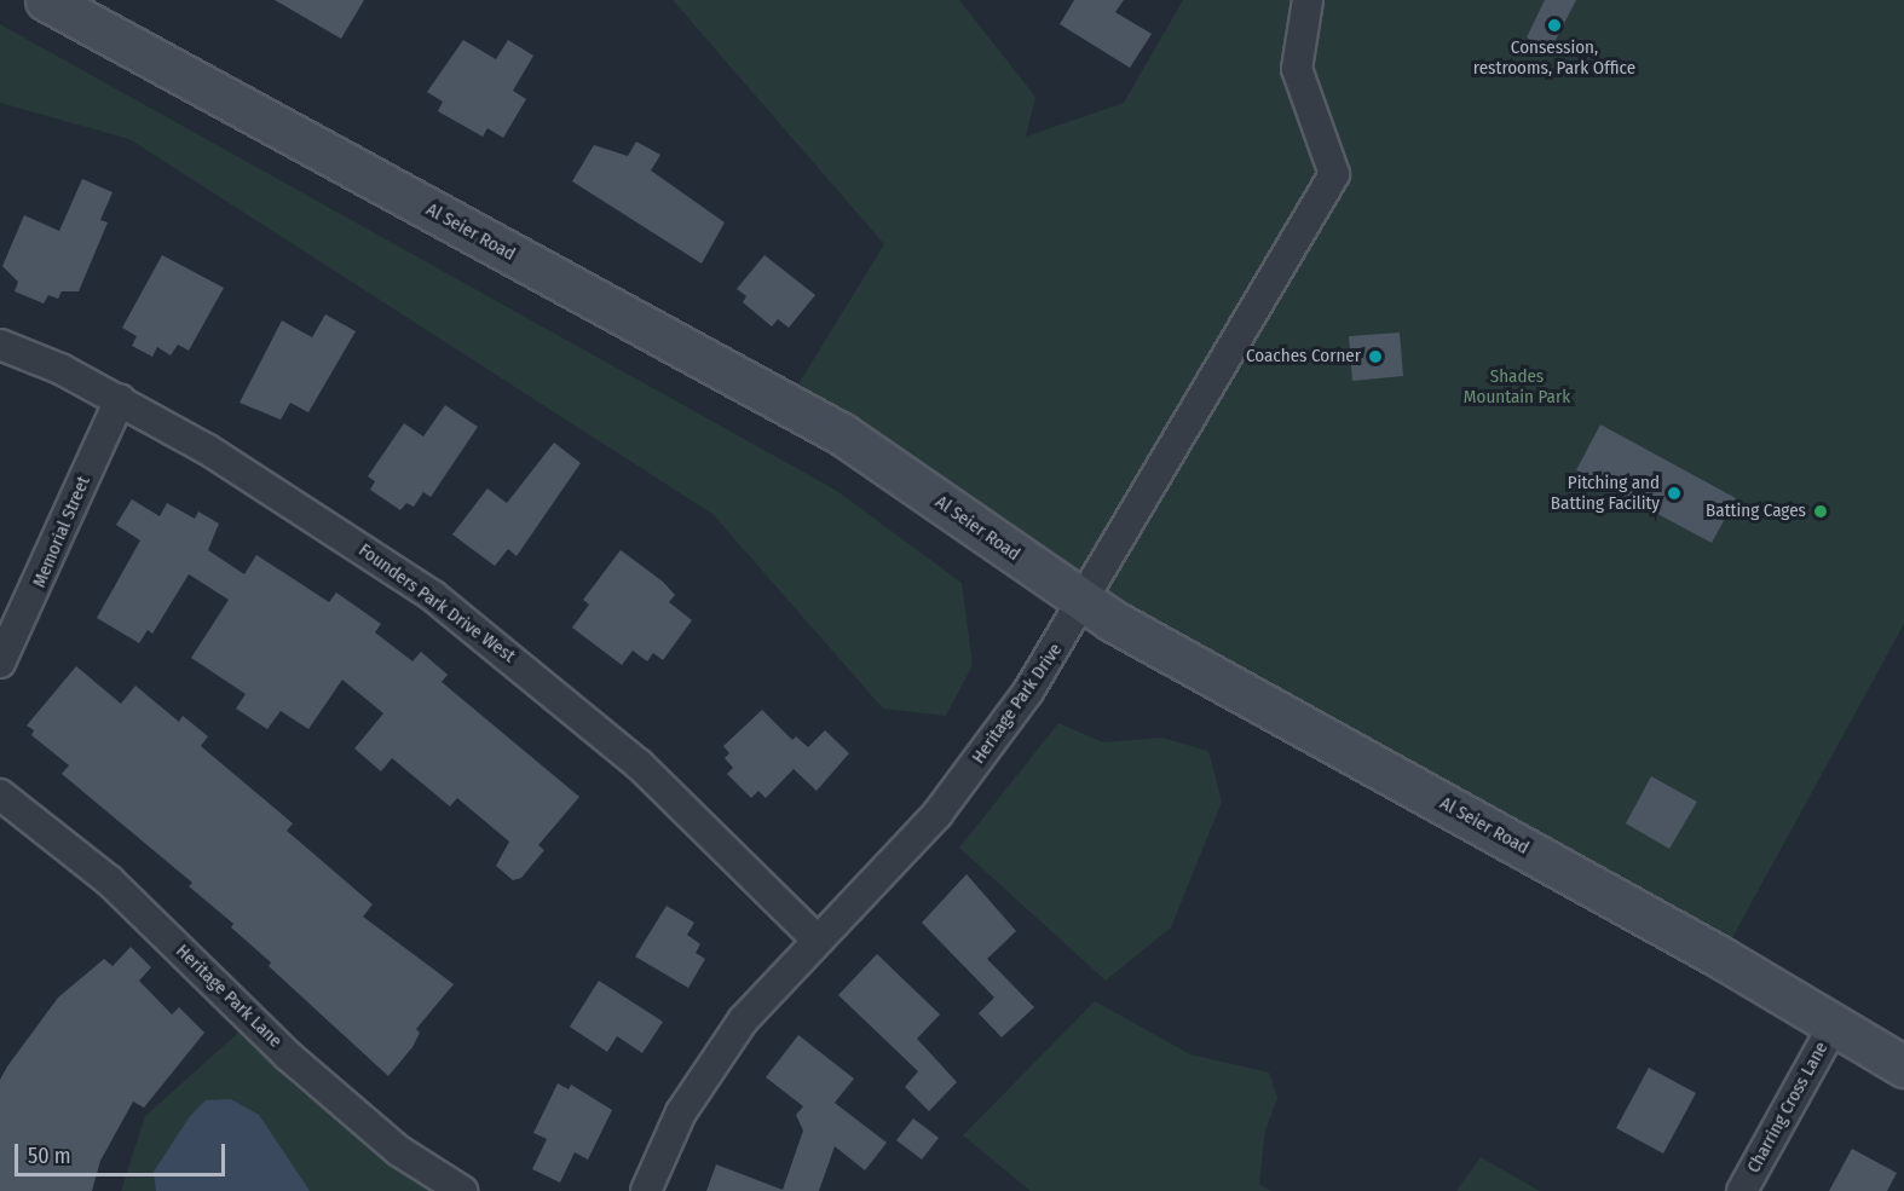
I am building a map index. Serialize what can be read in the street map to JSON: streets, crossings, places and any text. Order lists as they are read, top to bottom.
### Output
{
  "streets": {
    "street": [
      "Al Seier Road",
      "Memorial Street",
      "Founders Park Drive West",
      "Heritage Park Drive",
      "Heritage Park Lane",
      "Charring Cross Lane"
    ]
  },
  "crossings": [
    ["Al Seier Road", "Heritage Park Drive"],
    ["Al Seier Road", "Charring Cross Lane"],
    ["Memorial Street", "Founders Park Drive West"],
    ["Founders Park Drive West", "Heritage Park Drive"]
  ],
  "parks": ["Shades Mountain Park"],
  "places": [
    "Consession, restrooms, Park Office",
    "Coaches Corner",
    "Pitching and Batting Facility",
    "Batting Cages"
  ],
  "scale_bar": "50 m"
}
